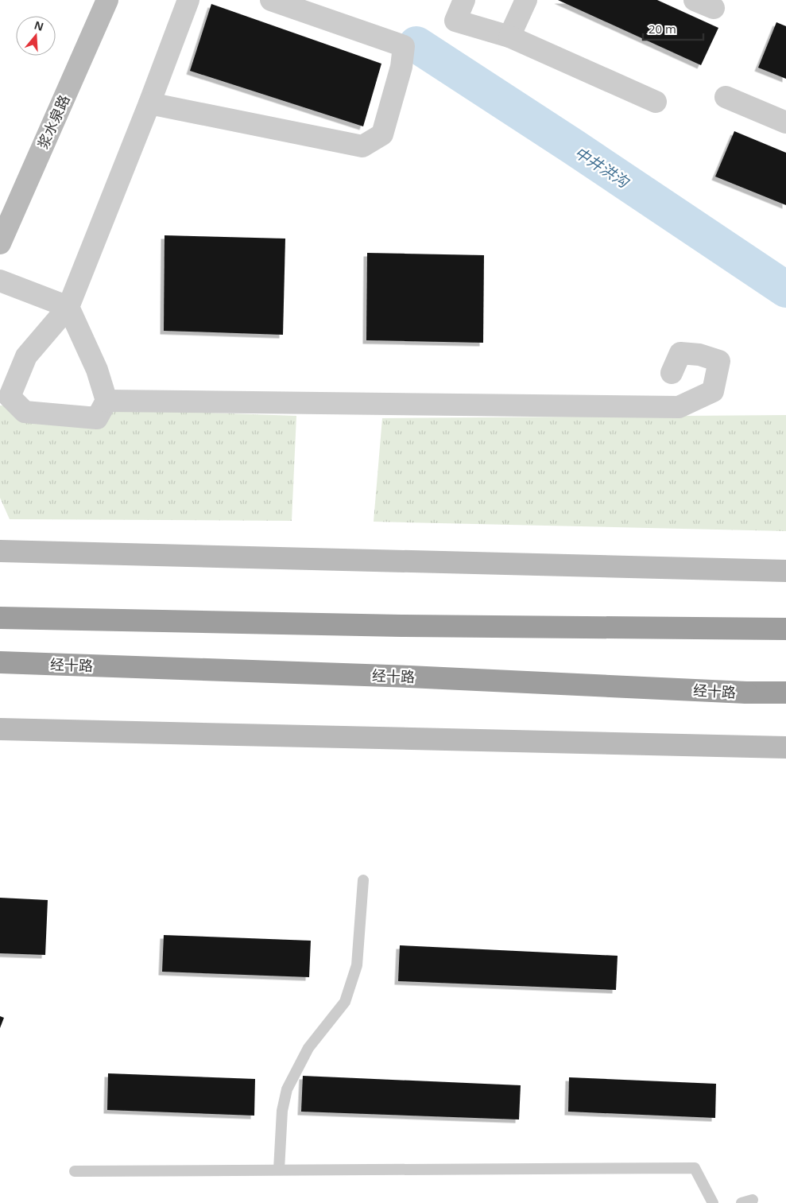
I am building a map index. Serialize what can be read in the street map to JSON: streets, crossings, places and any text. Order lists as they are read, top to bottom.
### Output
{
  "streets": {
    "highway": ["经十路"],
    "main road": ["浆水泉路"]
  },
  "water": ["中井洪沟"],
  "scale_bar": "20 m",
  "north": "top"
}
